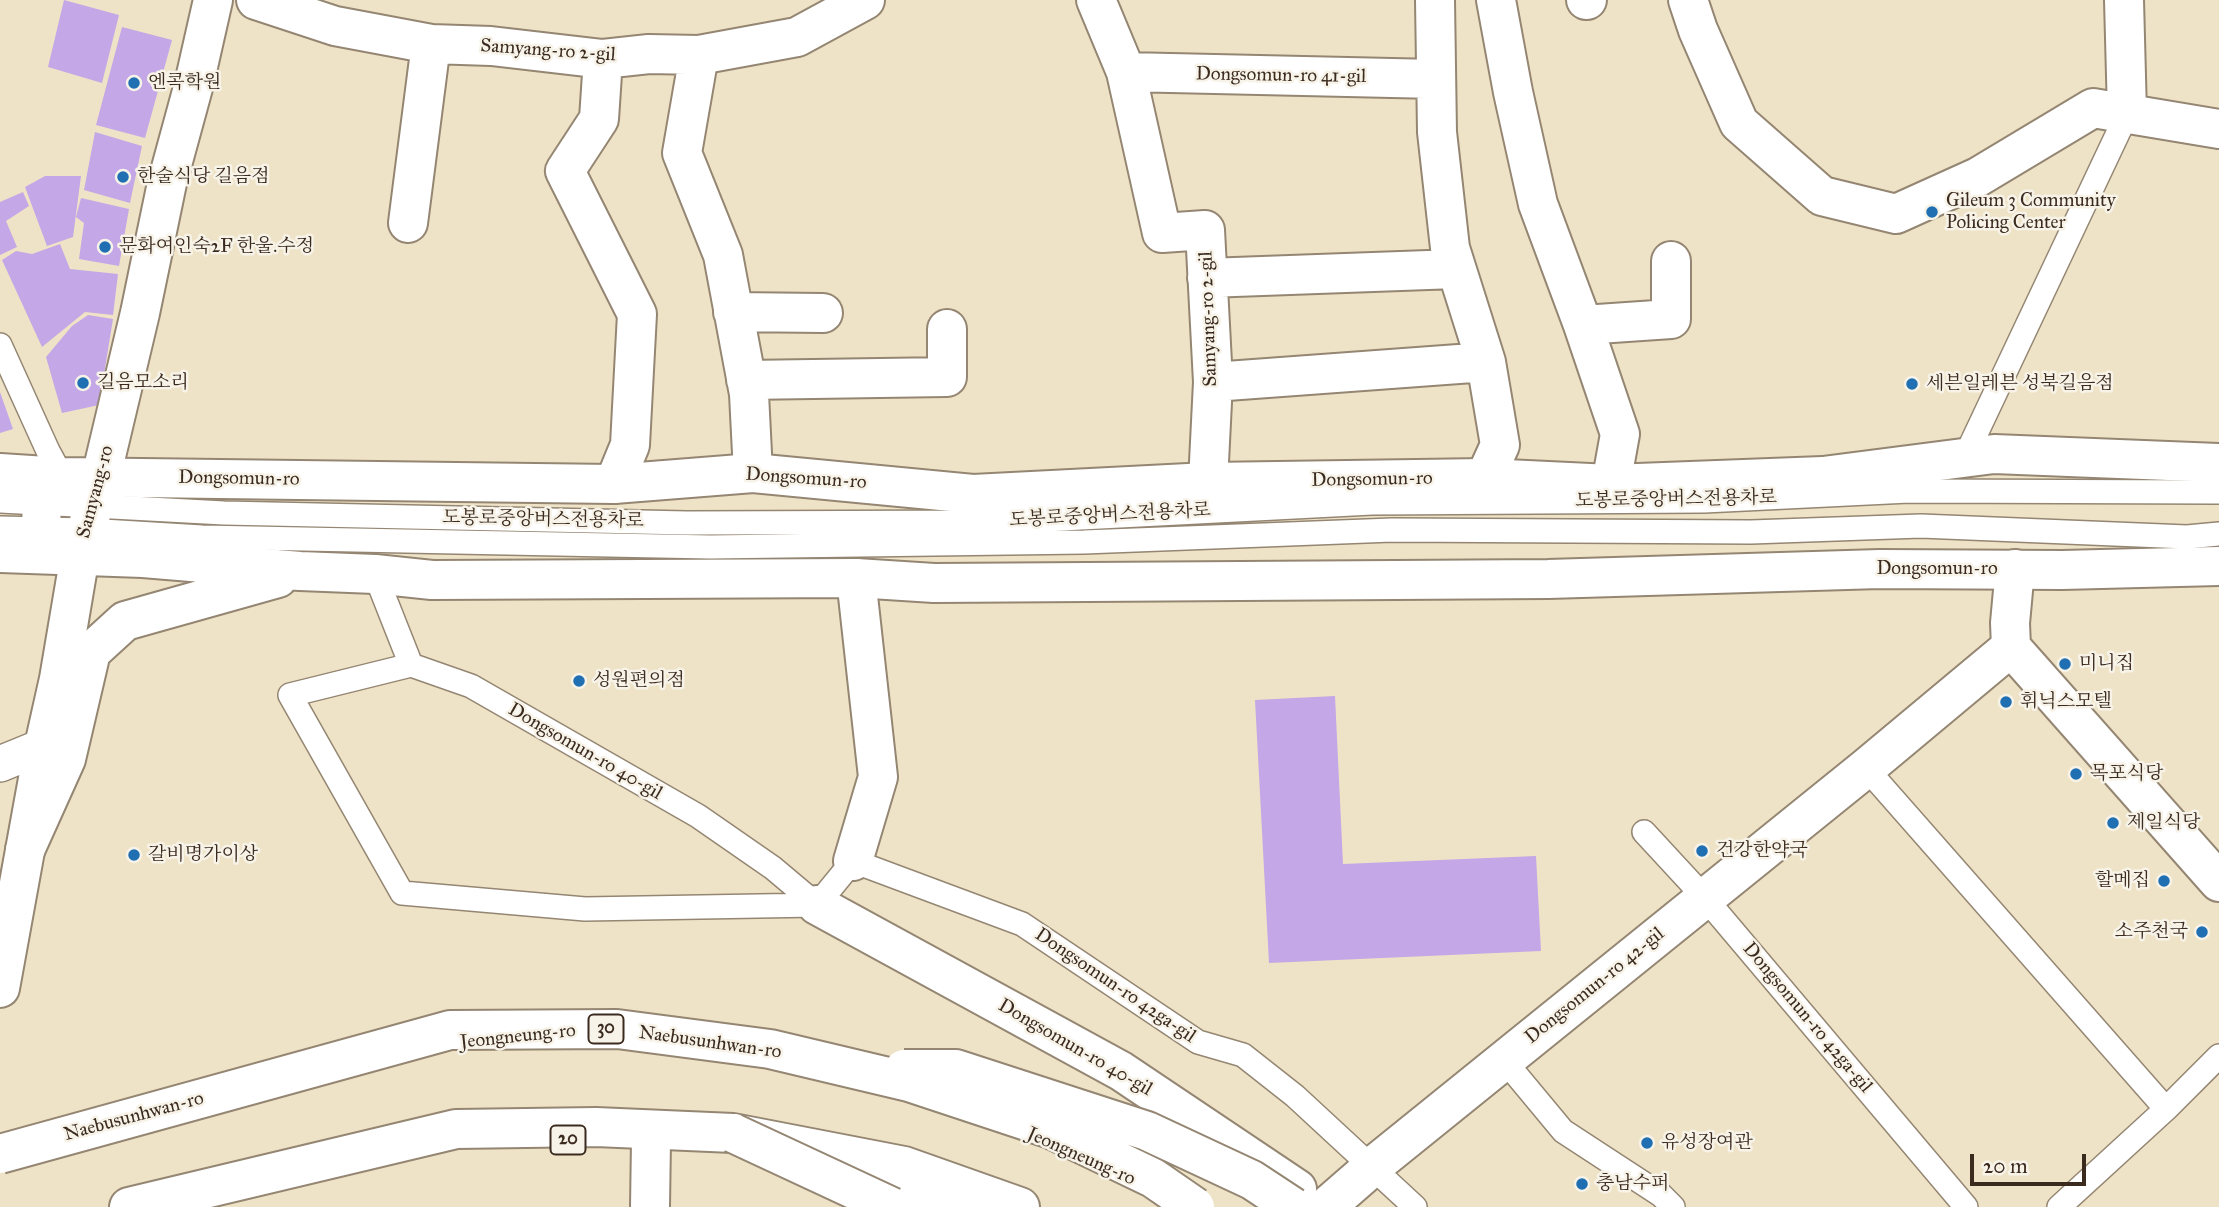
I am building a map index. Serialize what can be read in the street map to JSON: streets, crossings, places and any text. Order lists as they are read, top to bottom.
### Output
{
  "streets": {
    "main road": [
      "Samyang-ro 2-gil",
      "Dongsomun-ro 41-gil",
      "Dongsomun-ro",
      "Samyang-ro",
      "Dongsomun-ro 40-gil",
      "Dongsomun-ro 42-gil",
      "30",
      "Jeongneung-ro",
      "Naebusunhwan-ro",
      "20"
    ],
    "lane": ["도봉로중앙버스전용차로", "Dongsomun-ro 42ga-gil"]
  },
  "crossings": [
    ["Samyang-ro 2-gil", "Dongsomun-ro 41-gil"],
    ["Samyang-ro 2-gil", "Dongsomun-ro"],
    ["Dongsomun-ro", "Samyang-ro"],
    ["Dongsomun-ro", "도봉로중앙버스전용차로"],
    ["Samyang-ro", "도봉로중앙버스전용차로"],
    ["Dongsomun-ro 40-gil", "Dongsomun-ro 42-gil"],
    ["Dongsomun-ro 42ga-gil", "Dongsomun-ro 42-gil"],
    ["30", "Naebusunhwan-ro"]
  ],
  "places": [
    "엔콕학원",
    "한술식당 길음점",
    "Gileum 3 Community Policing Center",
    "문화여인숙2F 한울.수정",
    "길음모소리",
    "세븐일레븐 성북길음점",
    "미니집",
    "성원편의점",
    "휘닉스모텔",
    "목포식당",
    "제일식당",
    "건강한약국",
    "갈비명가이상",
    "할메집",
    "소주천국",
    "유성장여관",
    "충남수퍼"
  ],
  "scale_bar": "20 m"
}
